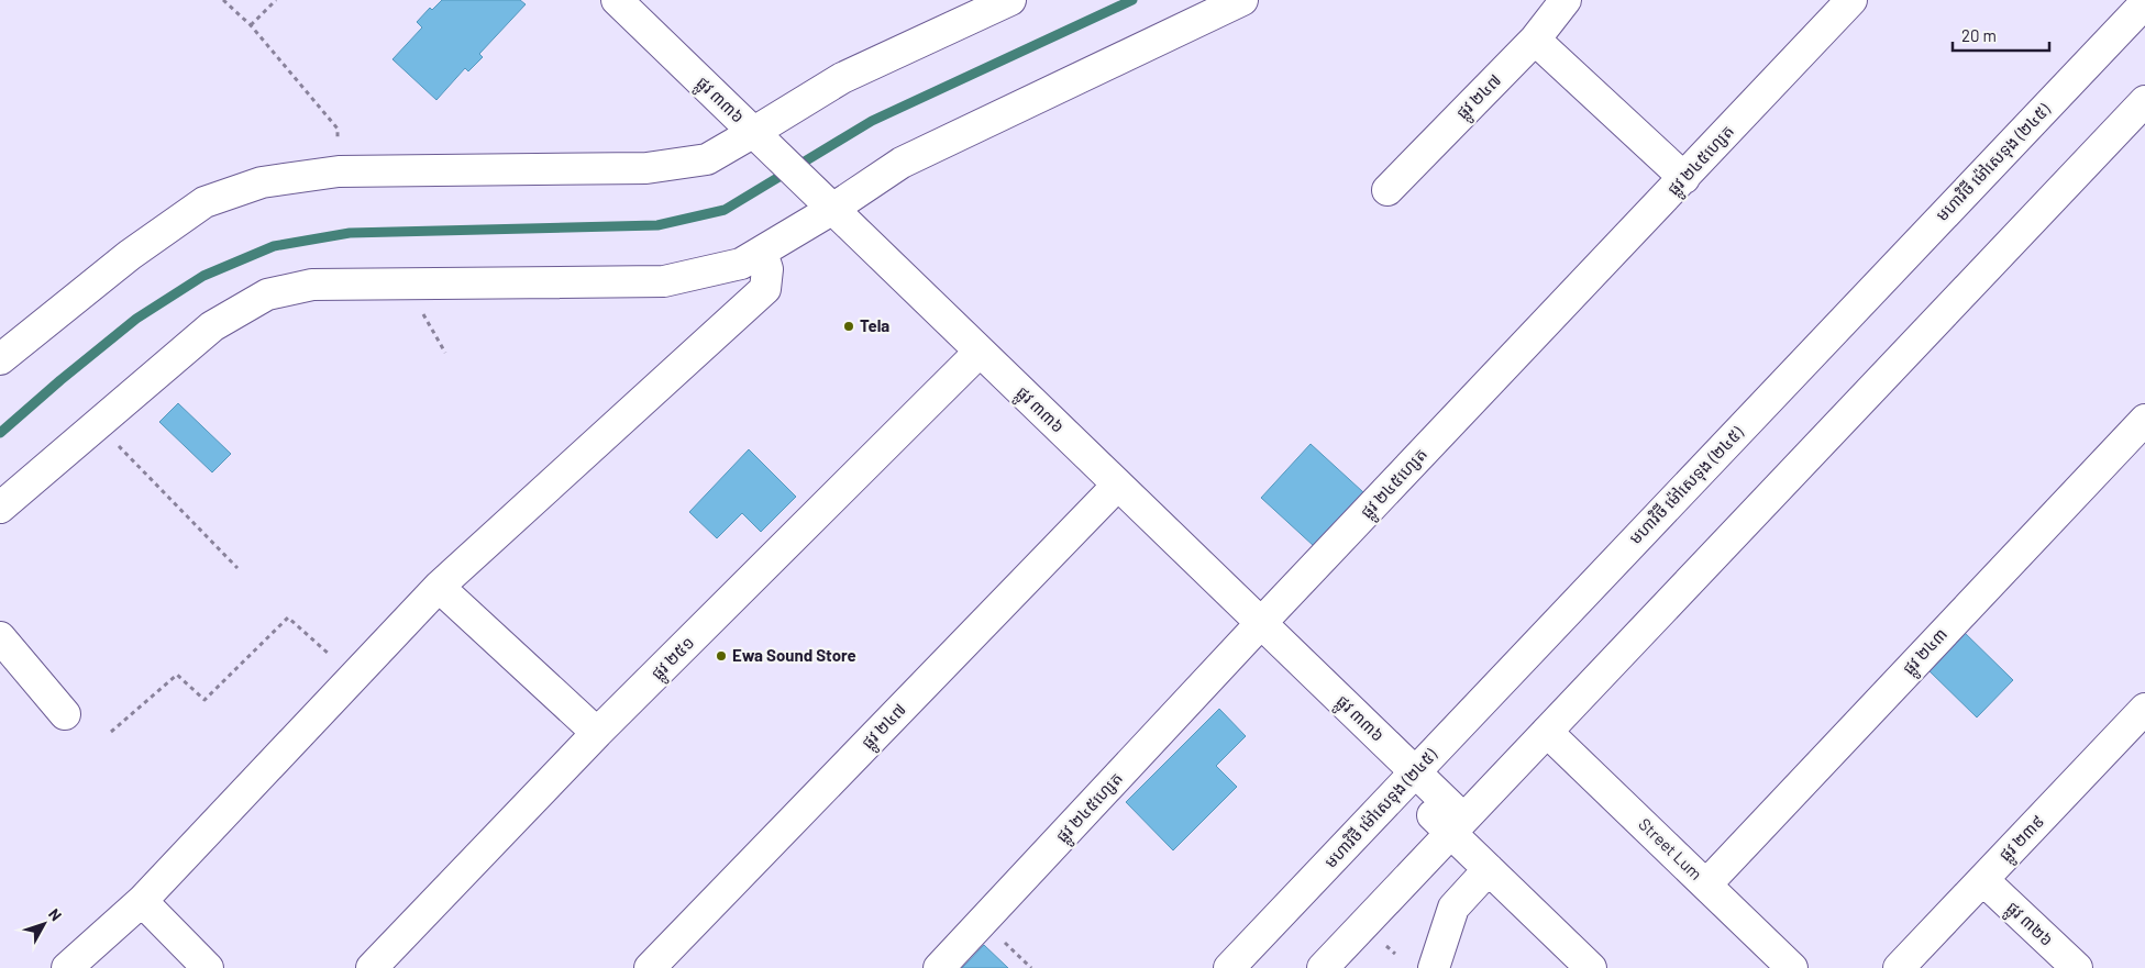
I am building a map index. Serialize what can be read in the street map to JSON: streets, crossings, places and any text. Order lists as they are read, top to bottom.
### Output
{
  "streets": {
    "street": [
      "ផ្លូវ ២៤៧",
      "ផ្លូវ ៣៣៦",
      "ផ្លូវ ២៤៥ហ្សេត",
      "មហាវិថី ម៉ៅសេទុង (២៤៥)",
      "ផ្លូវ ២៤៣",
      "ផ្លូវ ២៥១",
      "ផ្លូវ ២៣៩",
      "Street Lum",
      "ផ្លូវ ៣២៦"
    ]
  },
  "crossings": [
    ["ផ្លូវ ២៤៧", "ផ្លូវ ៣៣៦"],
    ["ផ្លូវ ៣៣៦", "ផ្លូវ ២៤៥ហ្សេត"],
    ["ផ្លូវ ៣៣៦", "មហាវិថី ម៉ៅសេទុង (២៤៥)"],
    ["ផ្លូវ ៣៣៦", "ផ្លូវ ២៥១"],
    ["ផ្លូវ ២៤៣", "Street Lum"],
    ["ផ្លូវ ២៣៩", "ផ្លូវ ៣២៦"]
  ],
  "places": ["Tela", "Ewa Sound Store"],
  "scale_bar": "20 m",
  "north": "top right"
}
